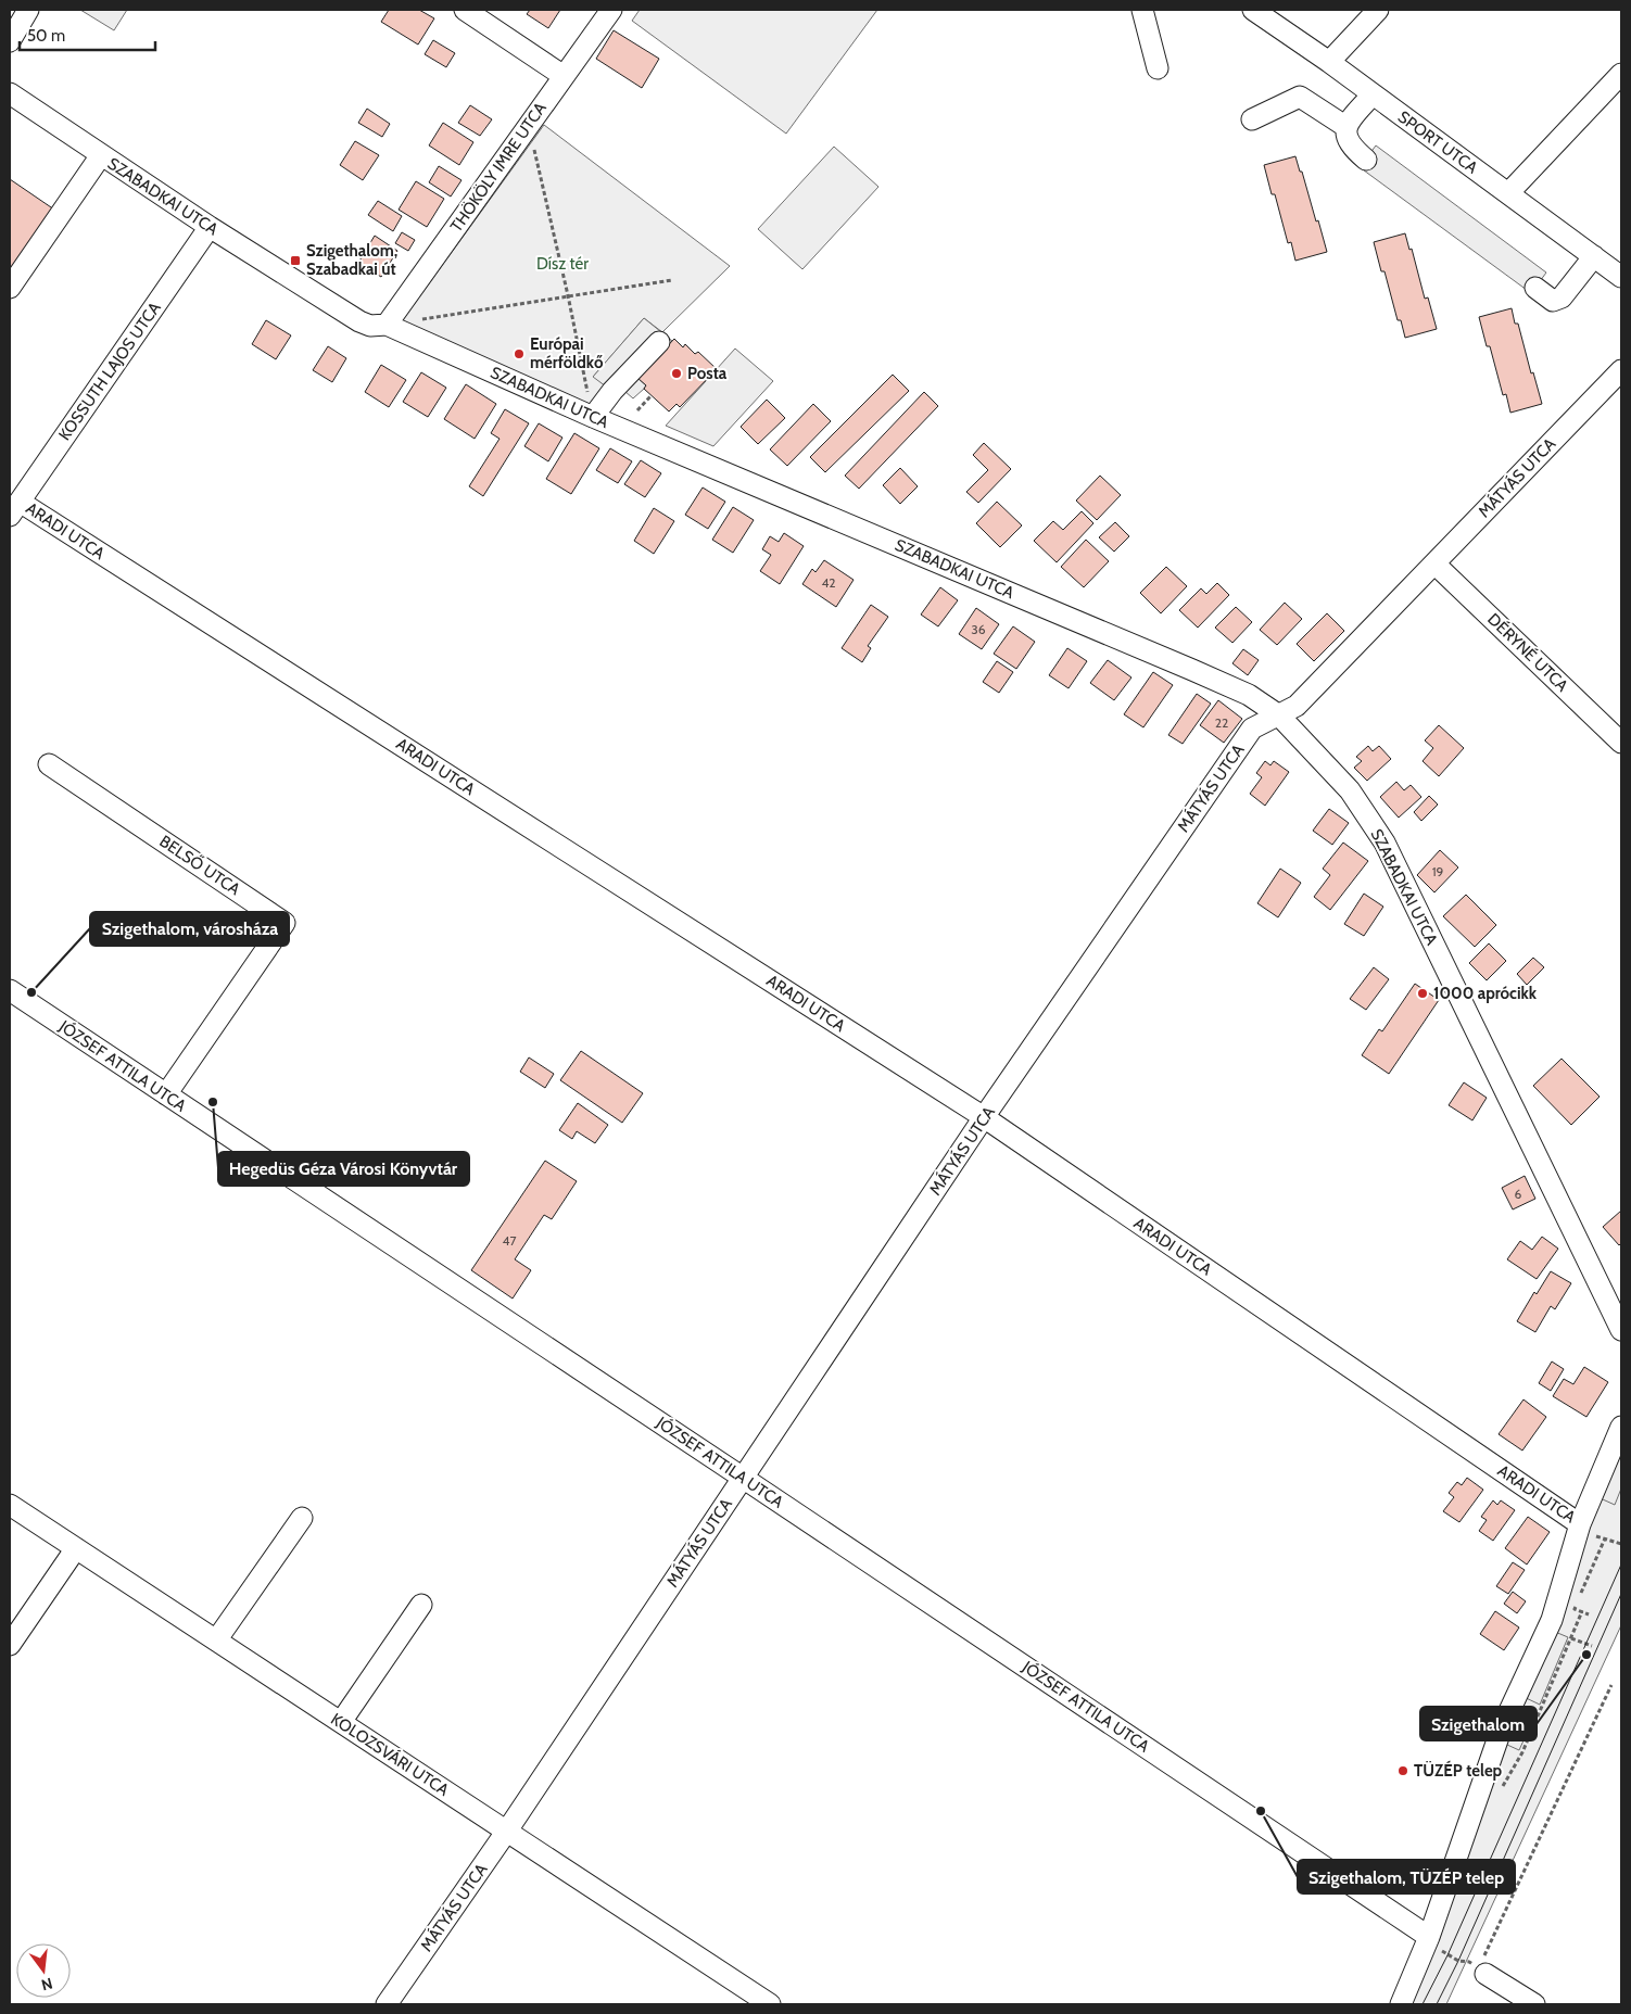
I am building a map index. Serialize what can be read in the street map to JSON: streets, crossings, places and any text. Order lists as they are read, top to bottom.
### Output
{
  "streets": {
    "street": [
      "SPORT UTCA",
      "THÖKÖLY IMRE UTCA",
      "SZABADKAI UTCA",
      "KOSSUTH LAJOS UTCA",
      "MÁTYÁS UTCA",
      "ARADI UTCA",
      "DÉRYNÉ UTCA",
      "BELSŐ UTCA",
      "JÓZSEF ATTILA UTCA",
      "KOLOZSVÁRI UTCA"
    ]
  },
  "crossings": [
    ["THÖKÖLY IMRE UTCA", "SZABADKAI UTCA"],
    ["SZABADKAI UTCA", "KOSSUTH LAJOS UTCA"],
    ["SZABADKAI UTCA", "MÁTYÁS UTCA"],
    ["KOSSUTH LAJOS UTCA", "ARADI UTCA"],
    ["MÁTYÁS UTCA", "ARADI UTCA"],
    ["MÁTYÁS UTCA", "DÉRYNÉ UTCA"],
    ["MÁTYÁS UTCA", "JÓZSEF ATTILA UTCA"],
    ["MÁTYÁS UTCA", "KOLOZSVÁRI UTCA"],
    ["BELSŐ UTCA", "JÓZSEF ATTILA UTCA"]
  ],
  "parks": ["Dísz tér"],
  "places": {
    "transit": ["Szigethalom, Szabadkai út"],
    "other": [
      "Európai mérföldkő",
      "Posta",
      "Szigethalom, városháza",
      "1000 aprócikk",
      "Hegedüs Géza Városi Könyvtár",
      "Szigethalom",
      "TÜZÉP telep",
      "Szigethalom, TÜZÉP telep"
    ]
  },
  "house_numbers": [
    "42",
    "36",
    "22",
    "19",
    "6",
    "47"
  ],
  "scale_bar": "50 m",
  "north": "bottom"
}
